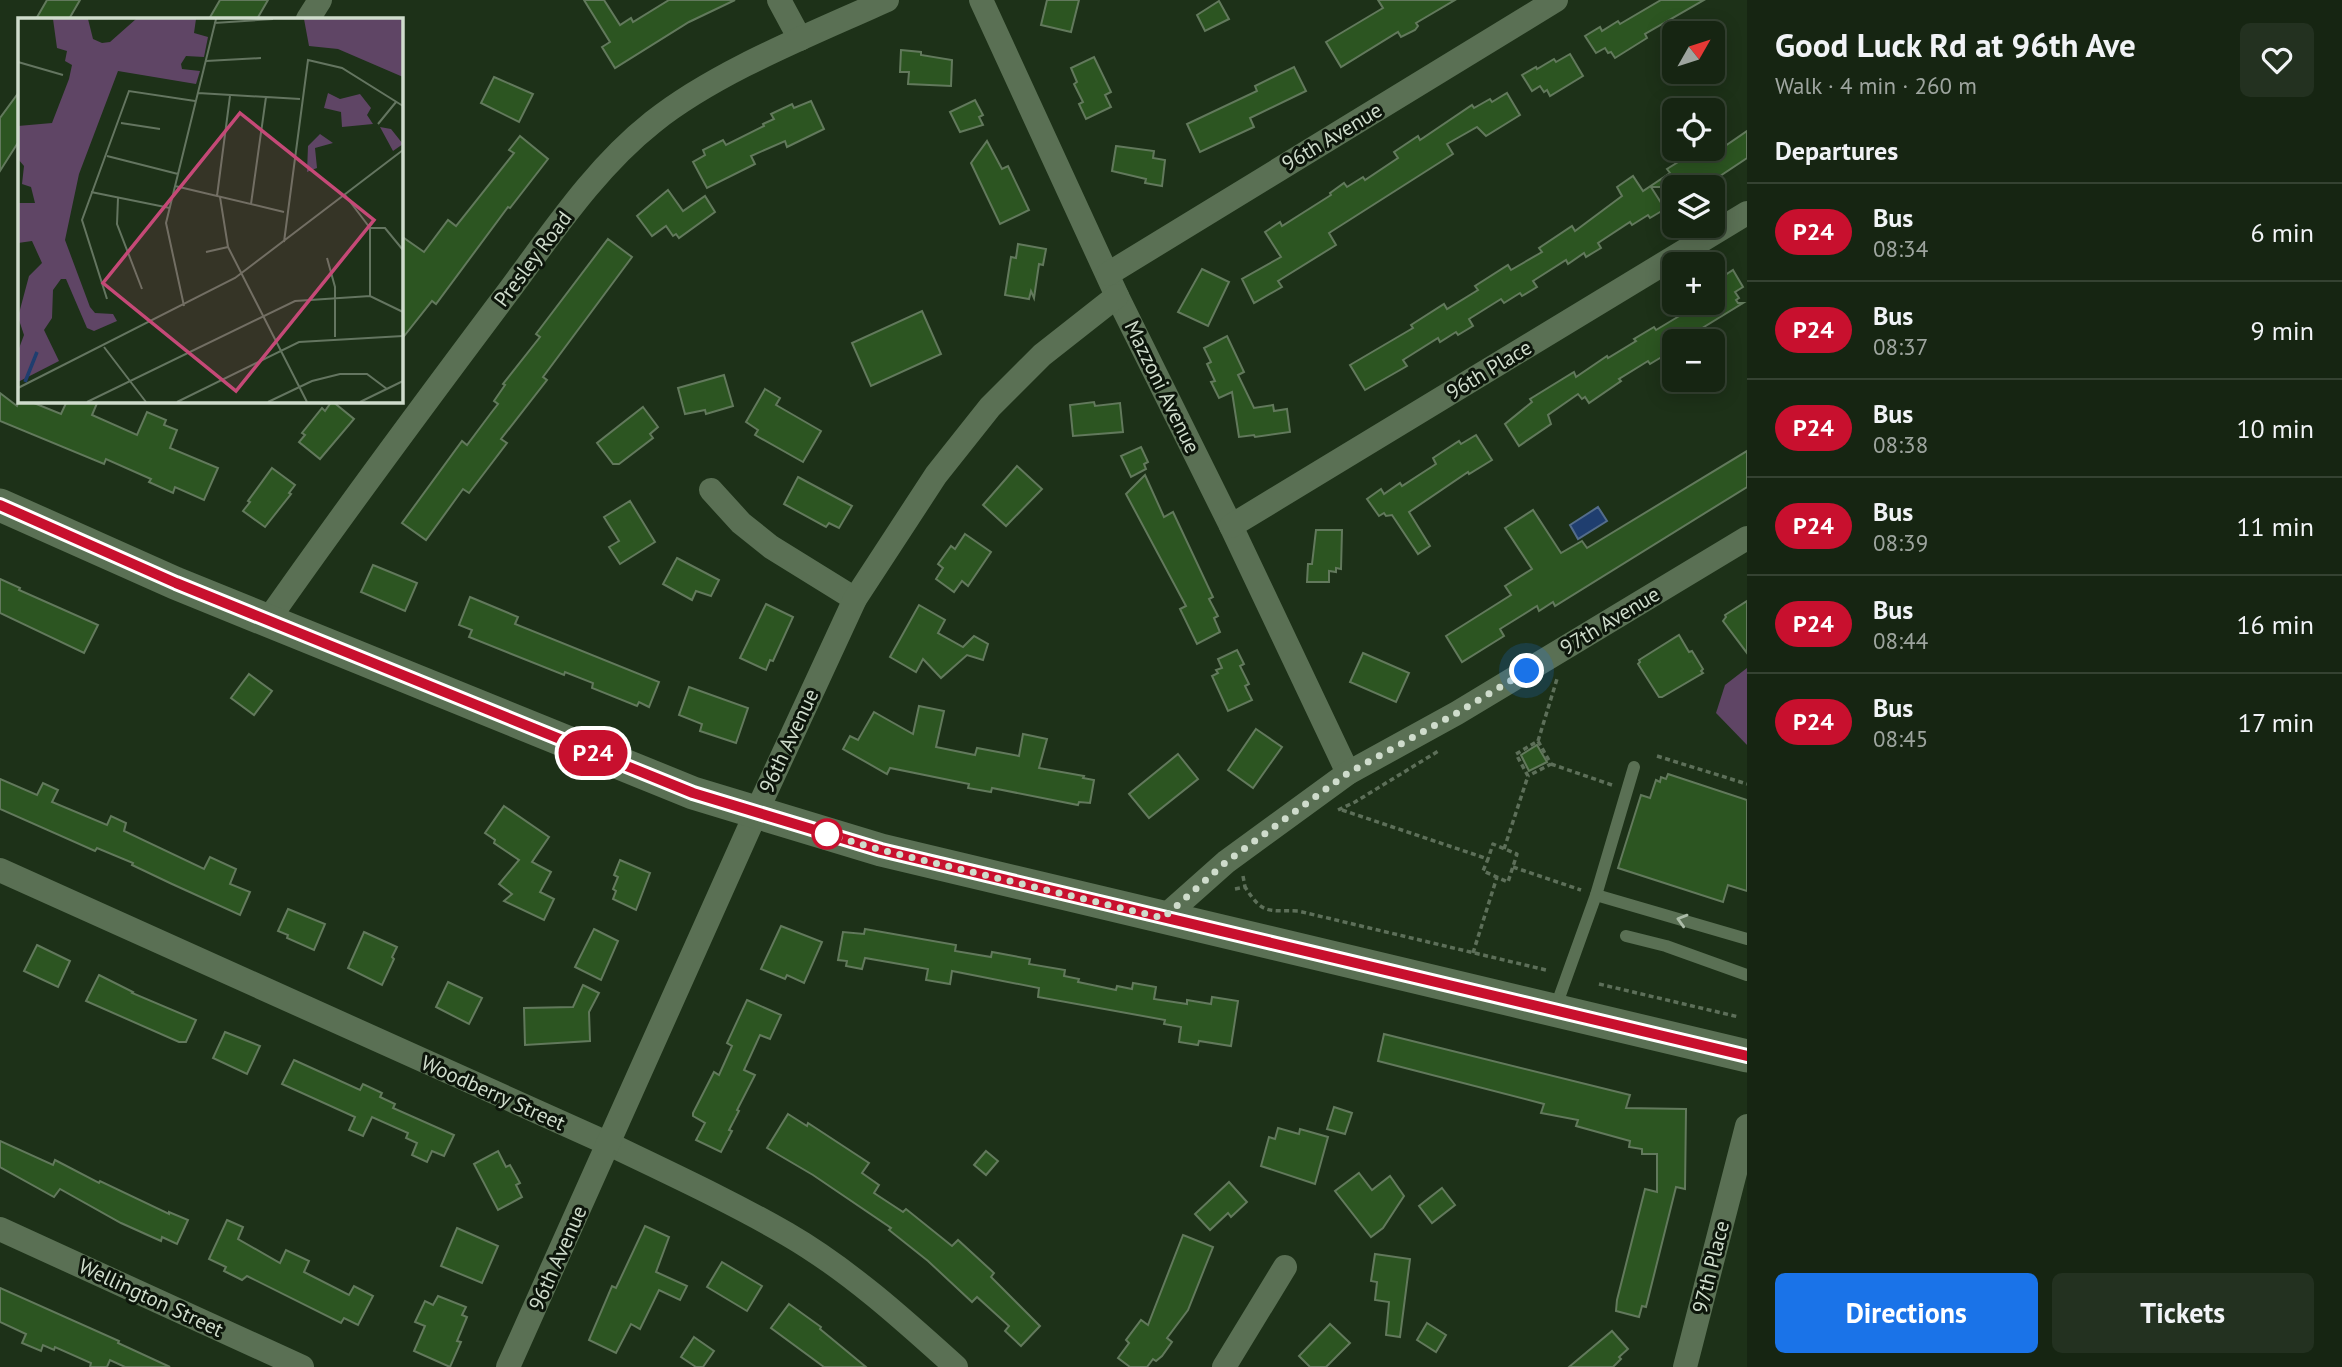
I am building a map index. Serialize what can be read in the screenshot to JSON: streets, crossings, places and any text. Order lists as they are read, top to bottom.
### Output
{
  "streets": {
    "street": [
      "96th Avenue",
      "Presley Road",
      "96th Place",
      "Mazzoni Avenue",
      "97th Avenue",
      "Woodberry Street",
      "97th Place",
      "Wellington Street"
    ]
  },
  "crossings": [
    ["96th Avenue", "Mazzoni Avenue"],
    ["96th Avenue", "Woodberry Street"],
    ["96th Place", "Mazzoni Avenue"],
    ["Mazzoni Avenue", "97th Avenue"]
  ],
  "lines": ["bus line P24"],
  "north": "top right",
  "page": {
    "on_map": "P24",
    "heading": [
      ["Good Luck Rd at 96th Ave", "Walk · 4 min · 260 m"],
      "Departures"
    ],
    "map_buttons": ["+", "−"],
    "list": [
      {
        "mark": "P24",
        "name": "Bus",
        "note": "08:34",
        "value": "6 min"
      },
      {
        "mark": "P24",
        "name": "Bus",
        "note": "08:37",
        "value": "9 min"
      },
      {
        "mark": "P24",
        "name": "Bus",
        "note": "08:38",
        "value": "10 min"
      },
      {
        "mark": "P24",
        "name": "Bus",
        "note": "08:39",
        "value": "11 min"
      },
      {
        "mark": "P24",
        "name": "Bus",
        "note": "08:44",
        "value": "16 min"
      },
      {
        "mark": "P24",
        "name": "Bus",
        "note": "08:45",
        "value": "17 min"
      }
    ],
    "buttons": ["Directions", "Tickets"]
  }
}
